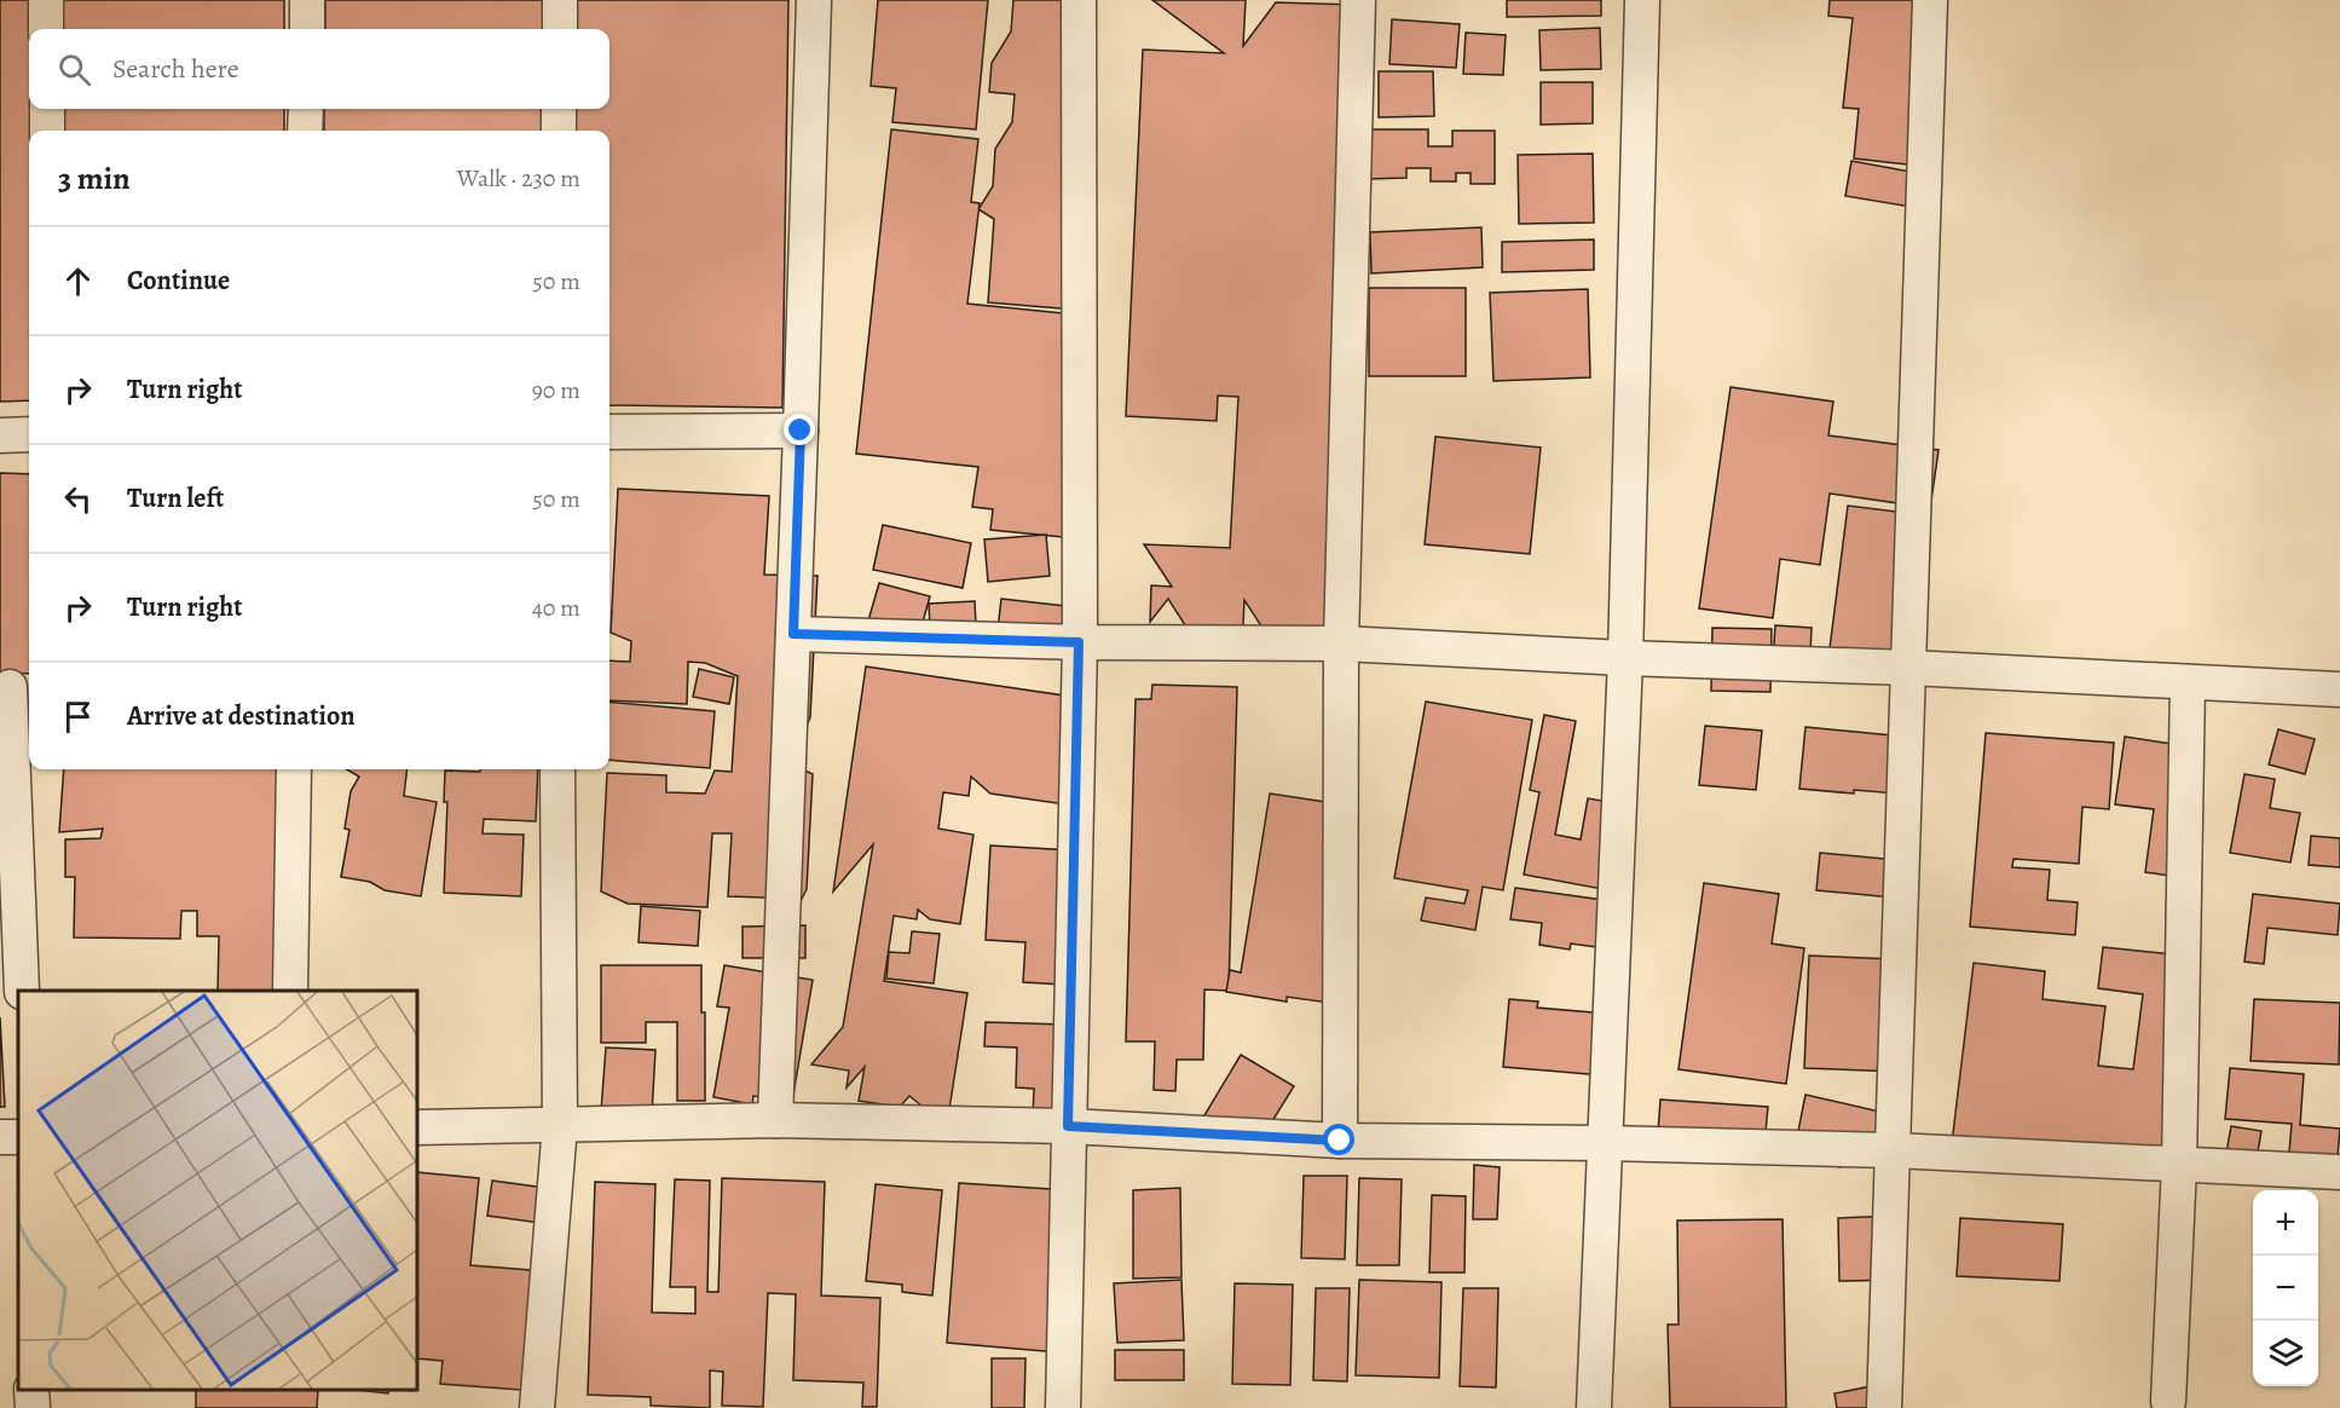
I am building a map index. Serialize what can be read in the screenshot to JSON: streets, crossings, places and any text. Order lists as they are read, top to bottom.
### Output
{
  "page": {
    "search": "Search here",
    "heading": ["3 min", "Walk · 230 m"],
    "list": [
      ["Continue", "50 m"],
      ["Turn right", "90 m"],
      ["Turn left", "50 m"],
      ["Turn right", "40 m"],
      "Arrive at destination"
    ],
    "map_buttons": ["+", "−"]
  }
}
